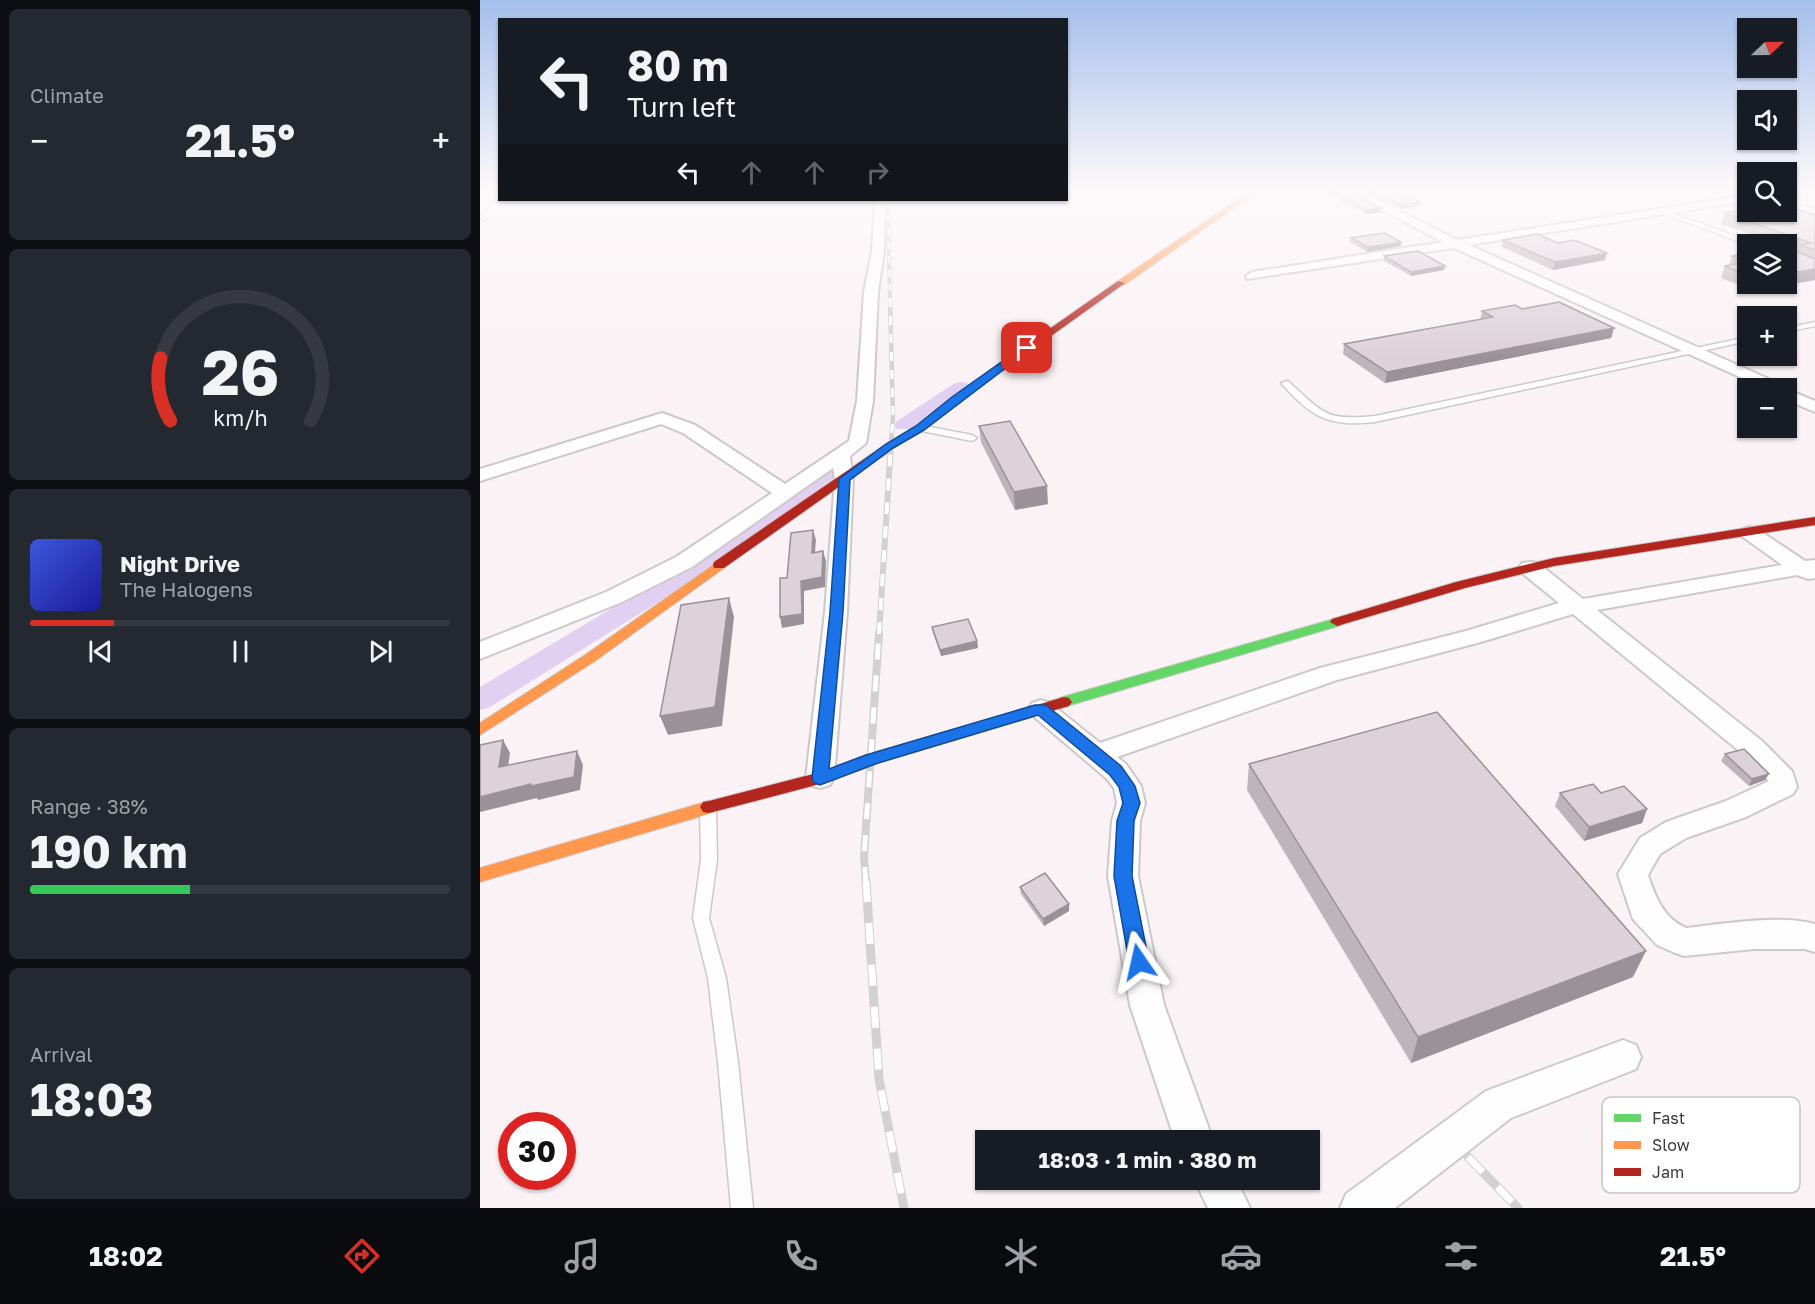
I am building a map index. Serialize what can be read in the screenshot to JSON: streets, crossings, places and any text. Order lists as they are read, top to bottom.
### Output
{
  "legend": ["Fast", "Slow", "Jam"],
  "north": "right",
  "page": {
    "tile": [
      "Climate",
      ["Range · 38%", "190 km"],
      ["Arrival", "18:03"]
    ],
    "map_buttons": ["+", "−"],
    "turn": ["80 m", "Turn left"],
    "heat": ["−", "21.5°", "+"],
    "song": ["Night Drive", "The Halogens"],
    "limit": "30",
    "trip": "18:03 · 1 min · 380 m",
    "tabs": ["18:02", "21.5°"],
    "gauge": ["26", "km/h"]
  }
}
